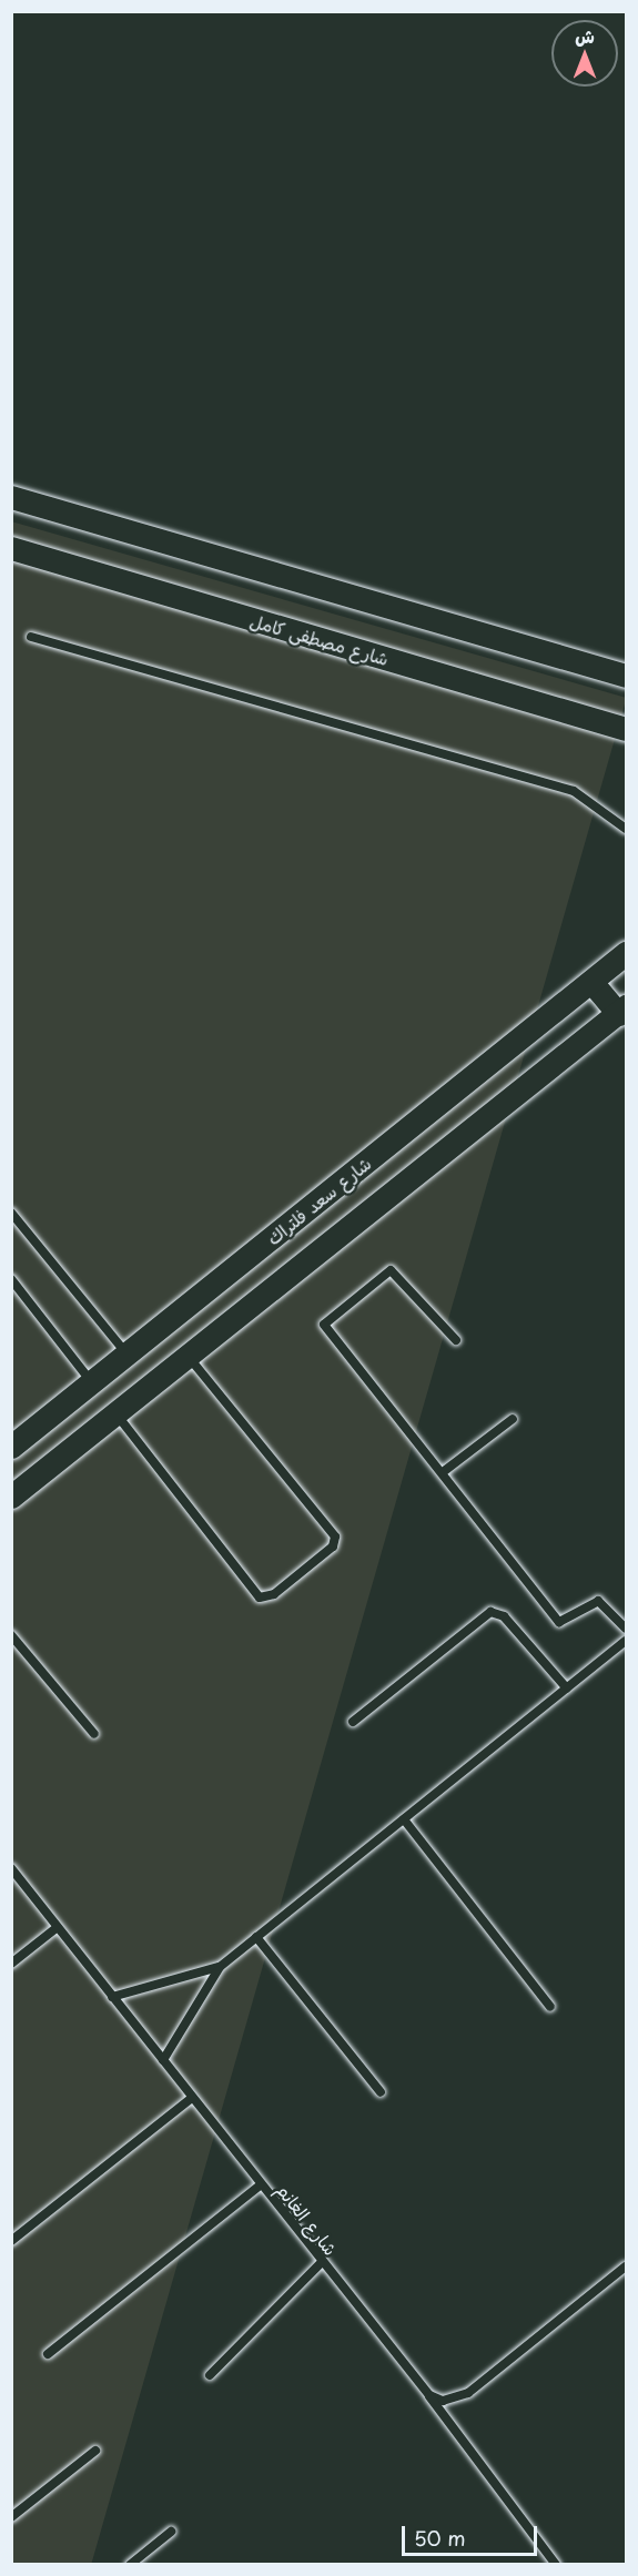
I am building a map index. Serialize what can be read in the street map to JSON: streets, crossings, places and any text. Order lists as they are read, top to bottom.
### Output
{
  "streets": {
    "street": ["شارع مصطفى كامل", "شارع سعد فلتراك"],
    "lane": ["شارع الغانم"]
  },
  "scale_bar": "50 m",
  "north": "top"
}
